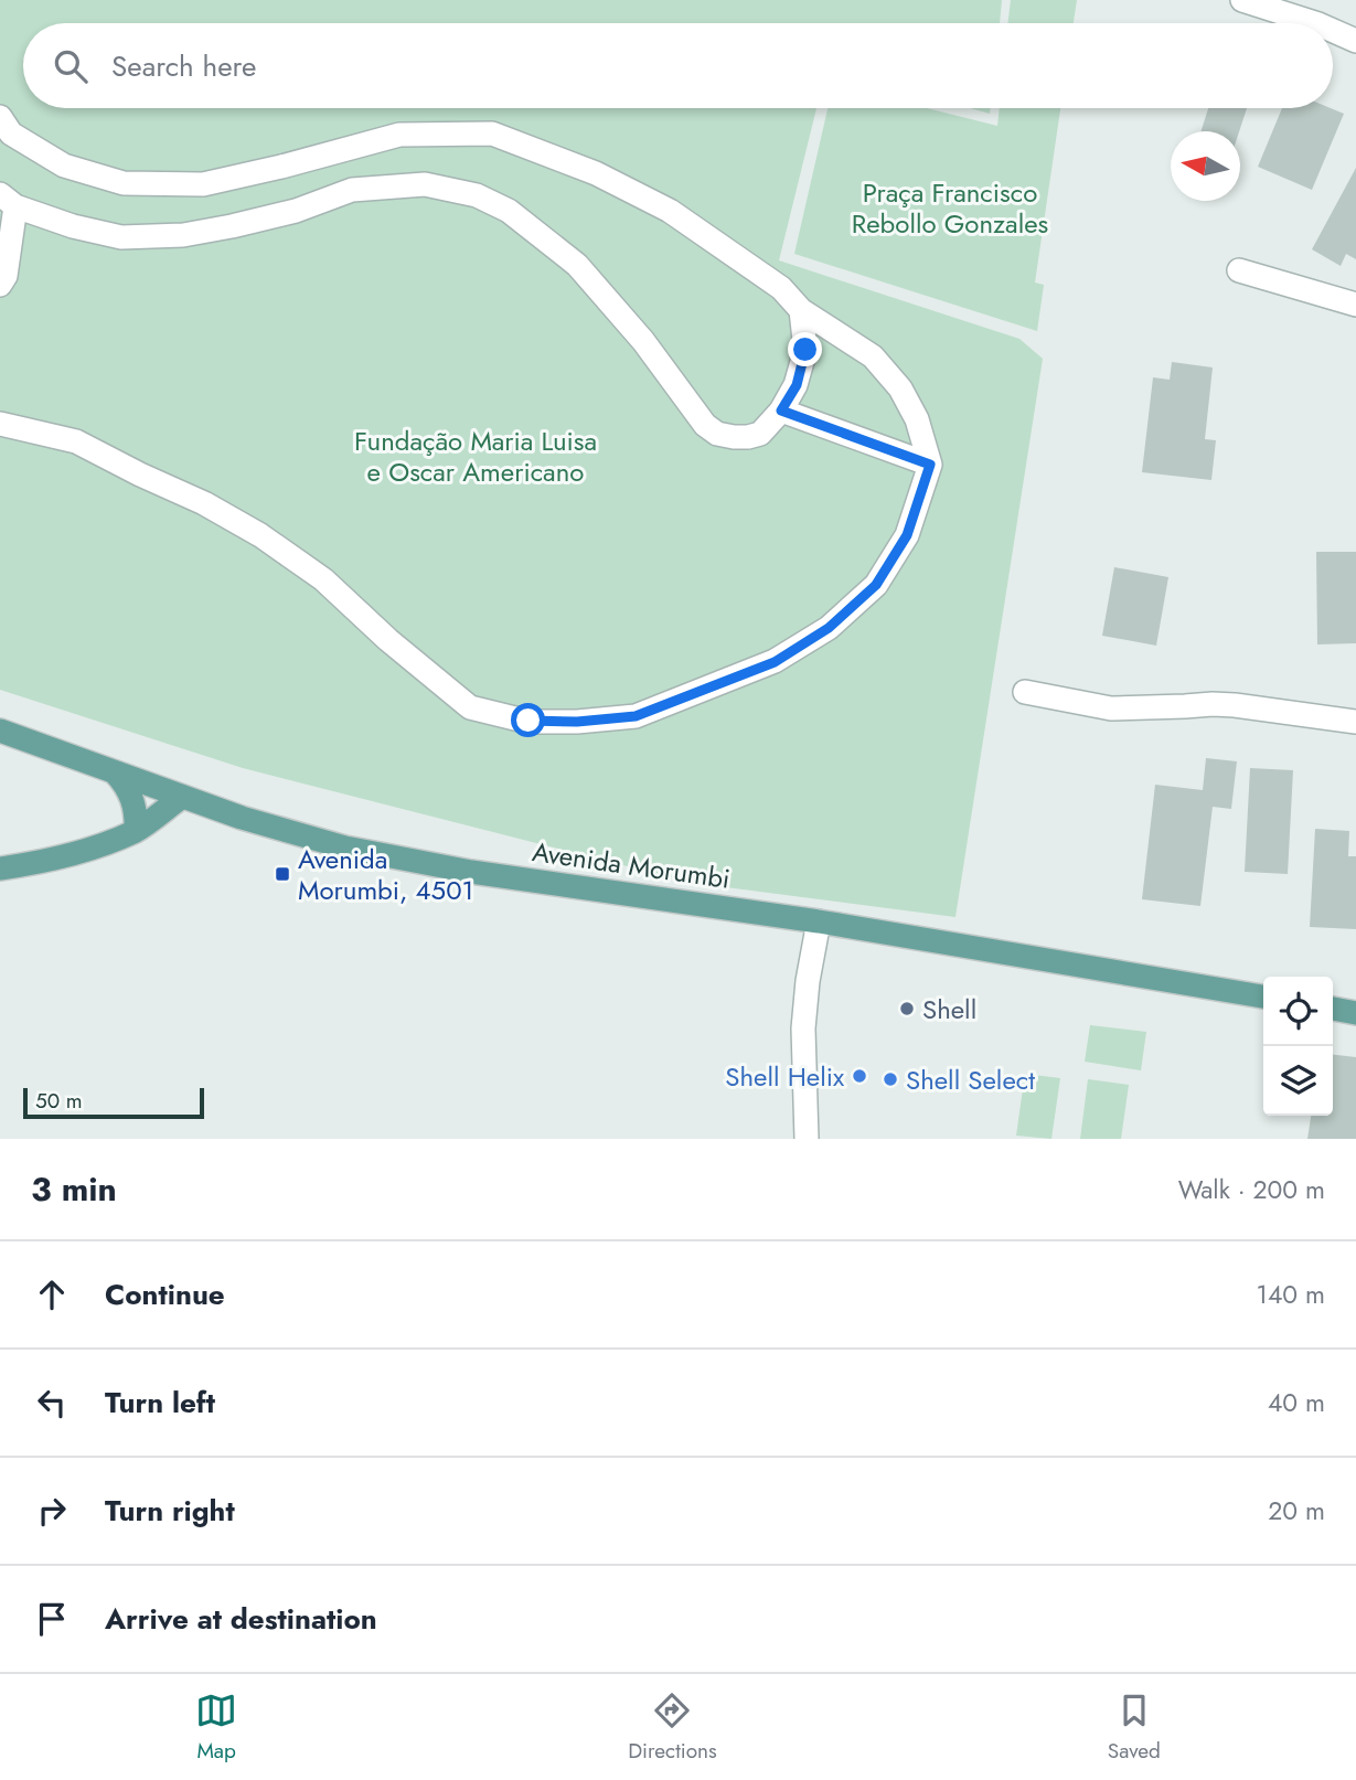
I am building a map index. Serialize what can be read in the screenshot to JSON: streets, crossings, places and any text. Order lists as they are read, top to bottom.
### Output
{
  "streets": {
    "main road": ["Avenida Morumbi"]
  },
  "parks": ["Praça Francisco Rebollo Gonzales", "Fundação Maria Luisa e Oscar Americano"],
  "places": {
    "transit": ["Avenida Morumbi, 4501"],
    "other": ["Shell", "Shell Helix", "Shell Select"]
  },
  "scale_bar": "50 m",
  "north": "left",
  "page": {
    "search": "Search here",
    "scale": "50 m",
    "heading": ["3 min", "Walk · 200 m"],
    "list": [
      ["Continue", "140 m"],
      ["Turn left", "40 m"],
      ["Turn right", "20 m"],
      "Arrive at destination"
    ],
    "nav": ["Map", "Directions", "Saved"]
  }
}
